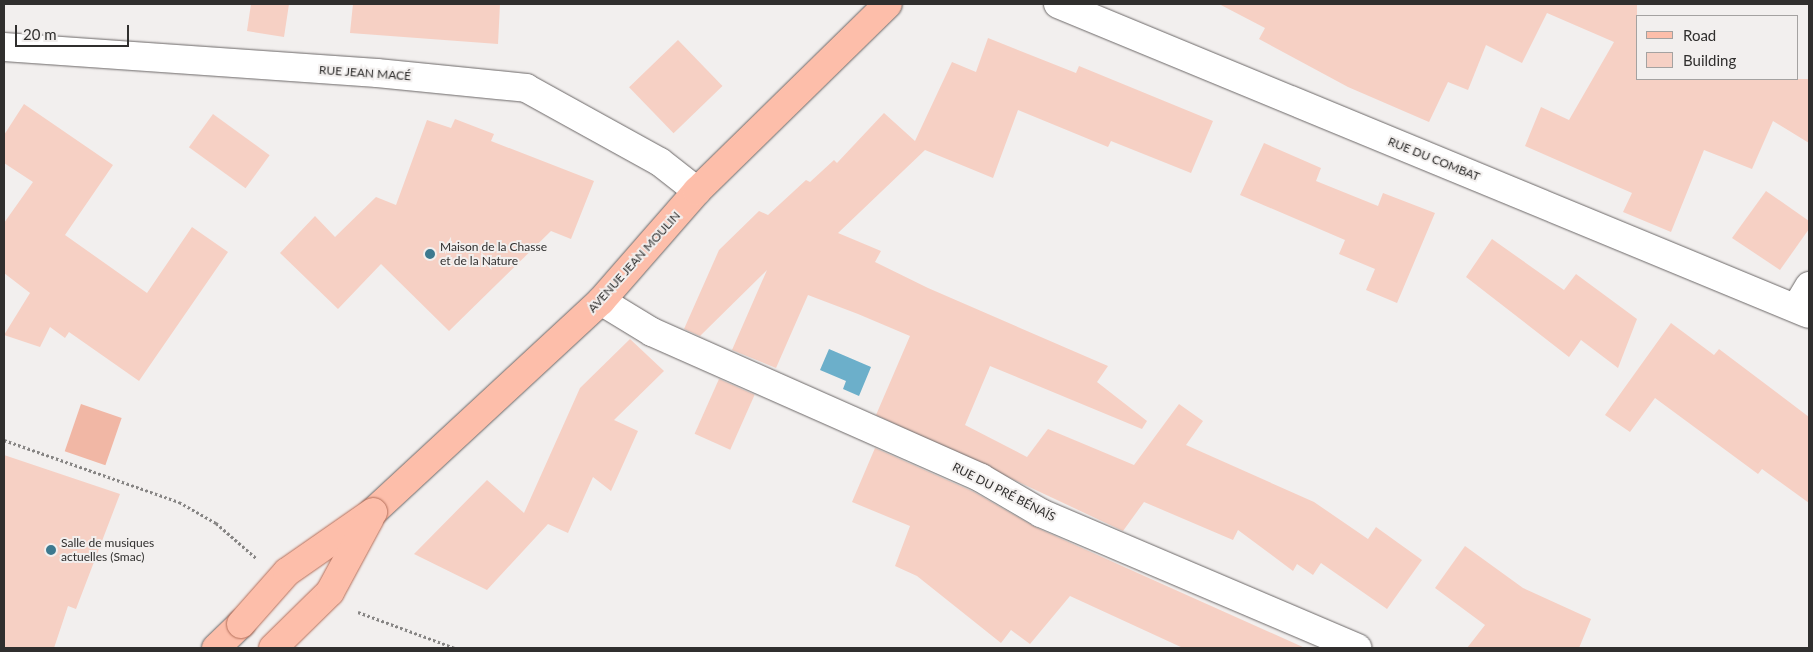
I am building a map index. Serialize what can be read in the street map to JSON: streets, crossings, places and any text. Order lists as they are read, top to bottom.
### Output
{
  "streets": {
    "main road": ["AVENUE JEAN MOULIN"],
    "street": ["RUE JEAN MACÉ", "RUE DU COMBAT", "RUE DU PRÉ BÉNAÏS"]
  },
  "crossings": [
    ["RUE JEAN MACÉ", "AVENUE JEAN MOULIN"],
    ["AVENUE JEAN MOULIN", "RUE DU PRÉ BÉNAÏS"]
  ],
  "places": ["Maison de la Chasse et de la Nature", "Salle de musiques actuelles (Smac)"],
  "legend": ["Road", "Building"],
  "scale_bar": "20 m"
}
